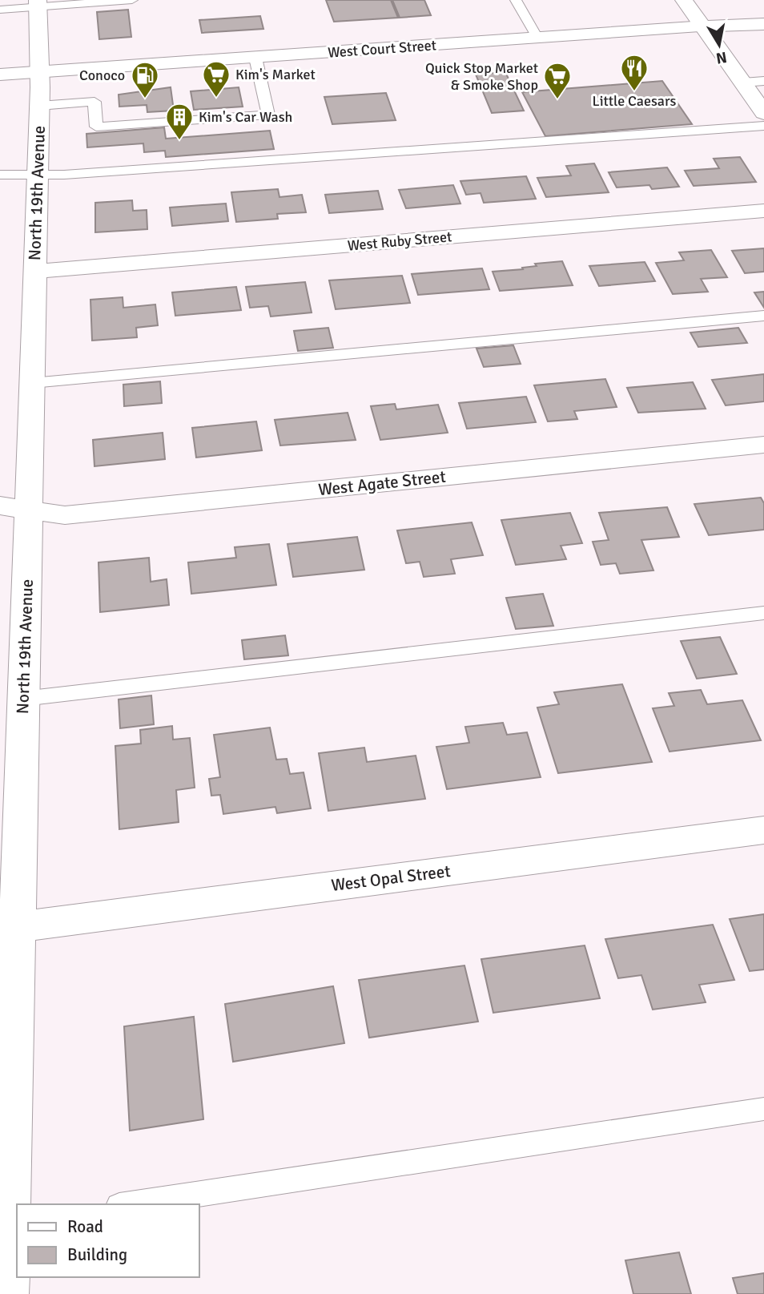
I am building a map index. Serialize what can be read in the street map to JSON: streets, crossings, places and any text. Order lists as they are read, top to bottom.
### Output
{
  "streets": {
    "street": [
      "West Court Street",
      "North 19th Avenue",
      "West Ruby Street",
      "West Agate Street",
      "West Opal Street"
    ]
  },
  "crossings": [
    ["West Court Street", "North 19th Avenue"],
    ["North 19th Avenue", "West Ruby Street"],
    ["North 19th Avenue", "West Agate Street"],
    ["North 19th Avenue", "West Opal Street"]
  ],
  "places": {
    "restaurant": ["Little Caesars"],
    "supermarket": ["Kim's Market", "Quick Stop Market & Smoke Shop"],
    "fuel station": ["Conoco"],
    "building": ["Kim's Car Wash"]
  },
  "legend": ["Road", "Building"],
  "north": "bottom"
}
